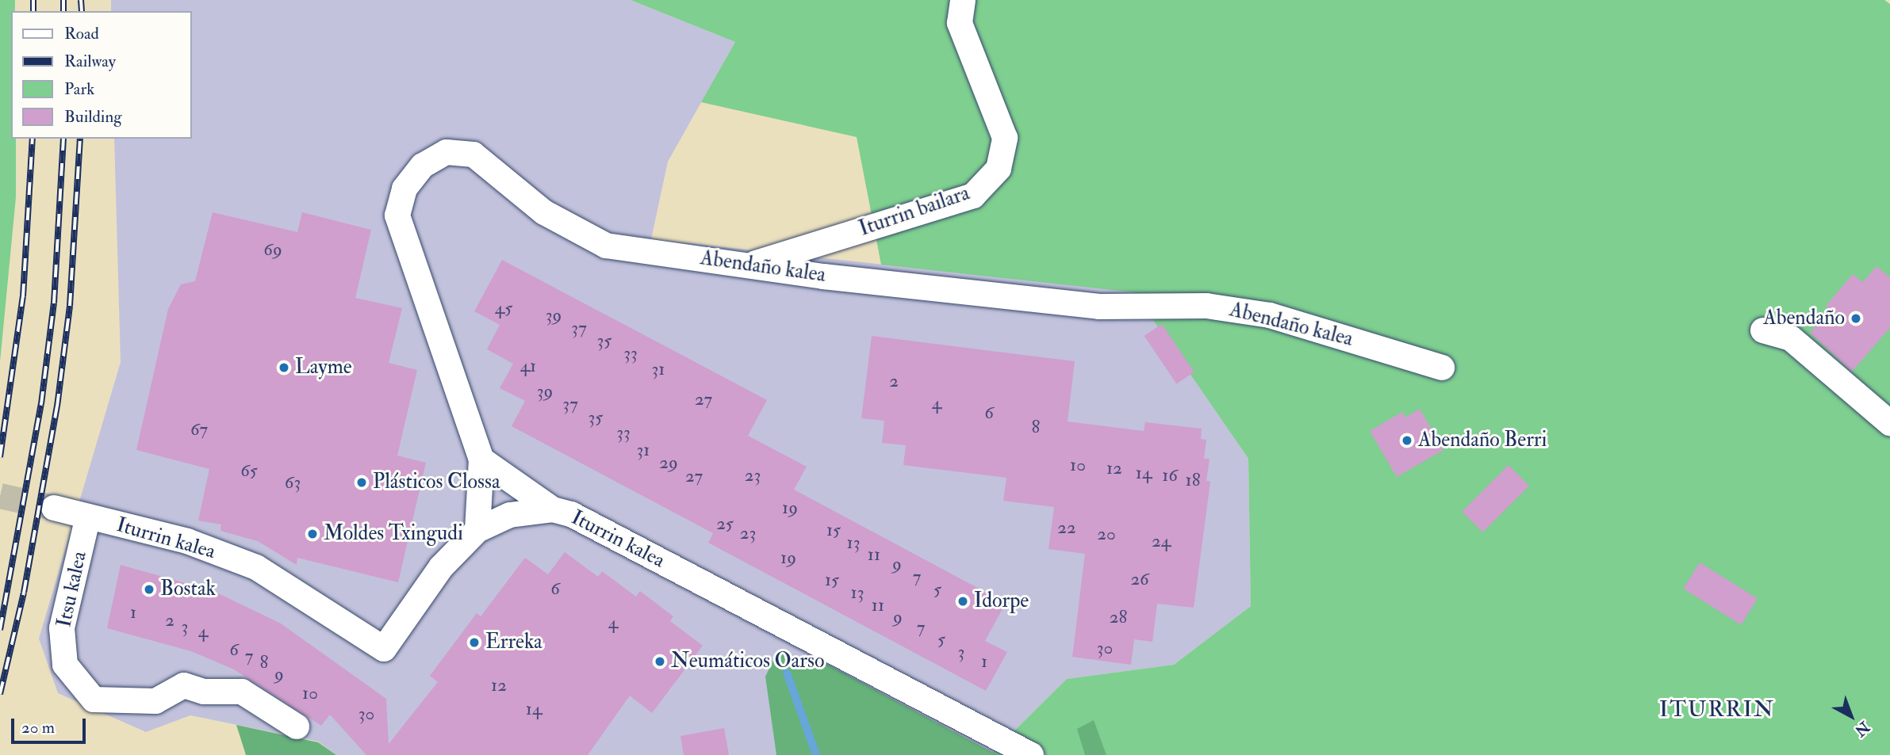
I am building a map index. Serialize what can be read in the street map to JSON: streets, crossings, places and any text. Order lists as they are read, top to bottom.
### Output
{
  "streets": {
    "street": [
      "Iturrin bailara",
      "Abendaño kalea",
      "Iturrin kalea",
      "Itsu kalea"
    ]
  },
  "crossings": [
    ["Iturrin bailara", "Abendaño kalea"],
    ["Iturrin kalea", "Itsu kalea"]
  ],
  "districts": ["ITURRIN"],
  "places": [
    "Abendaño",
    "Layme",
    "Abendaño Berri",
    "Plásticos Clossa",
    "Moldes Txingudi",
    "Bostak",
    "Idorpe",
    "Erreka",
    "Neumáticos Oarso"
  ],
  "house_numbers": [
    "69",
    "45",
    "39",
    "37",
    "35",
    "33",
    "41",
    "31",
    "2",
    "39",
    "27",
    "4",
    "37",
    "6",
    "35",
    "8",
    "67",
    "33",
    "31",
    "29",
    "10",
    "12",
    "65",
    "14",
    "23",
    "16",
    "27",
    "18",
    "63",
    "19",
    "25",
    "22",
    "15",
    "23",
    "20",
    "24",
    "13",
    "11",
    "19",
    "9",
    "7",
    "26",
    "15",
    "6",
    "5",
    "13",
    "11",
    "1",
    "9",
    "28",
    "2",
    "4",
    "3",
    "7",
    "4",
    "5",
    "30",
    "6",
    "3",
    "7",
    "1",
    "8",
    "9",
    "12",
    "10",
    "14",
    "30"
  ],
  "legend": [
    "Road",
    "Railway",
    "Park",
    "Building"
  ],
  "scale_bar": "20 m",
  "north": "bottom right"
}
